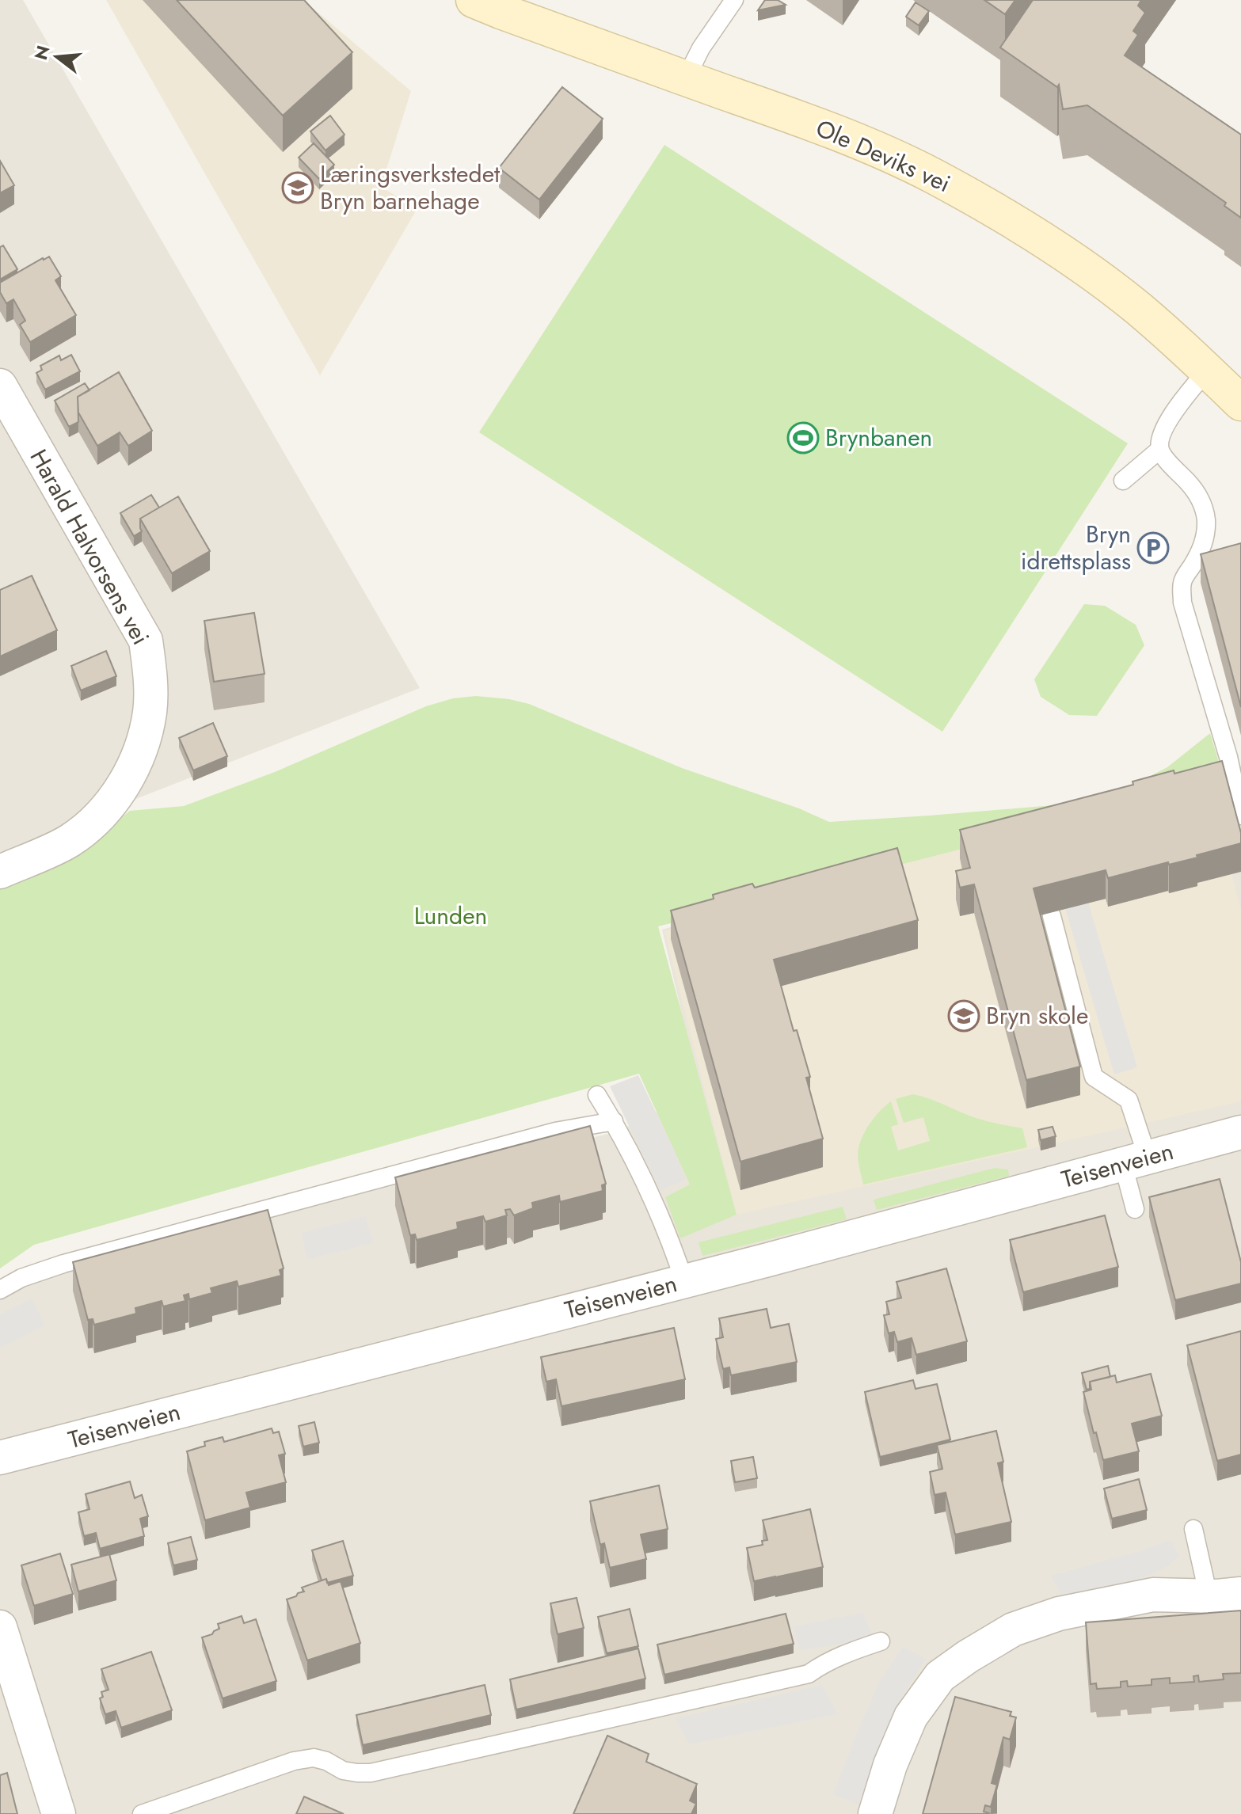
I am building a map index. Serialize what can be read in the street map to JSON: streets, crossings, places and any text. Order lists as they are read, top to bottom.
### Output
{
  "streets": {
    "street": ["Ole Deviks vei", "Harald Halvorsens vei", "Teisenveien"]
  },
  "parks": ["Lunden"],
  "places": {
    "school or university": ["Læringsverkstedet Bryn barnehage", "Bryn skole"],
    "sports": ["Brynbanen"],
    "parking": ["Bryn idrettsplass"]
  },
  "north": "left"
}
